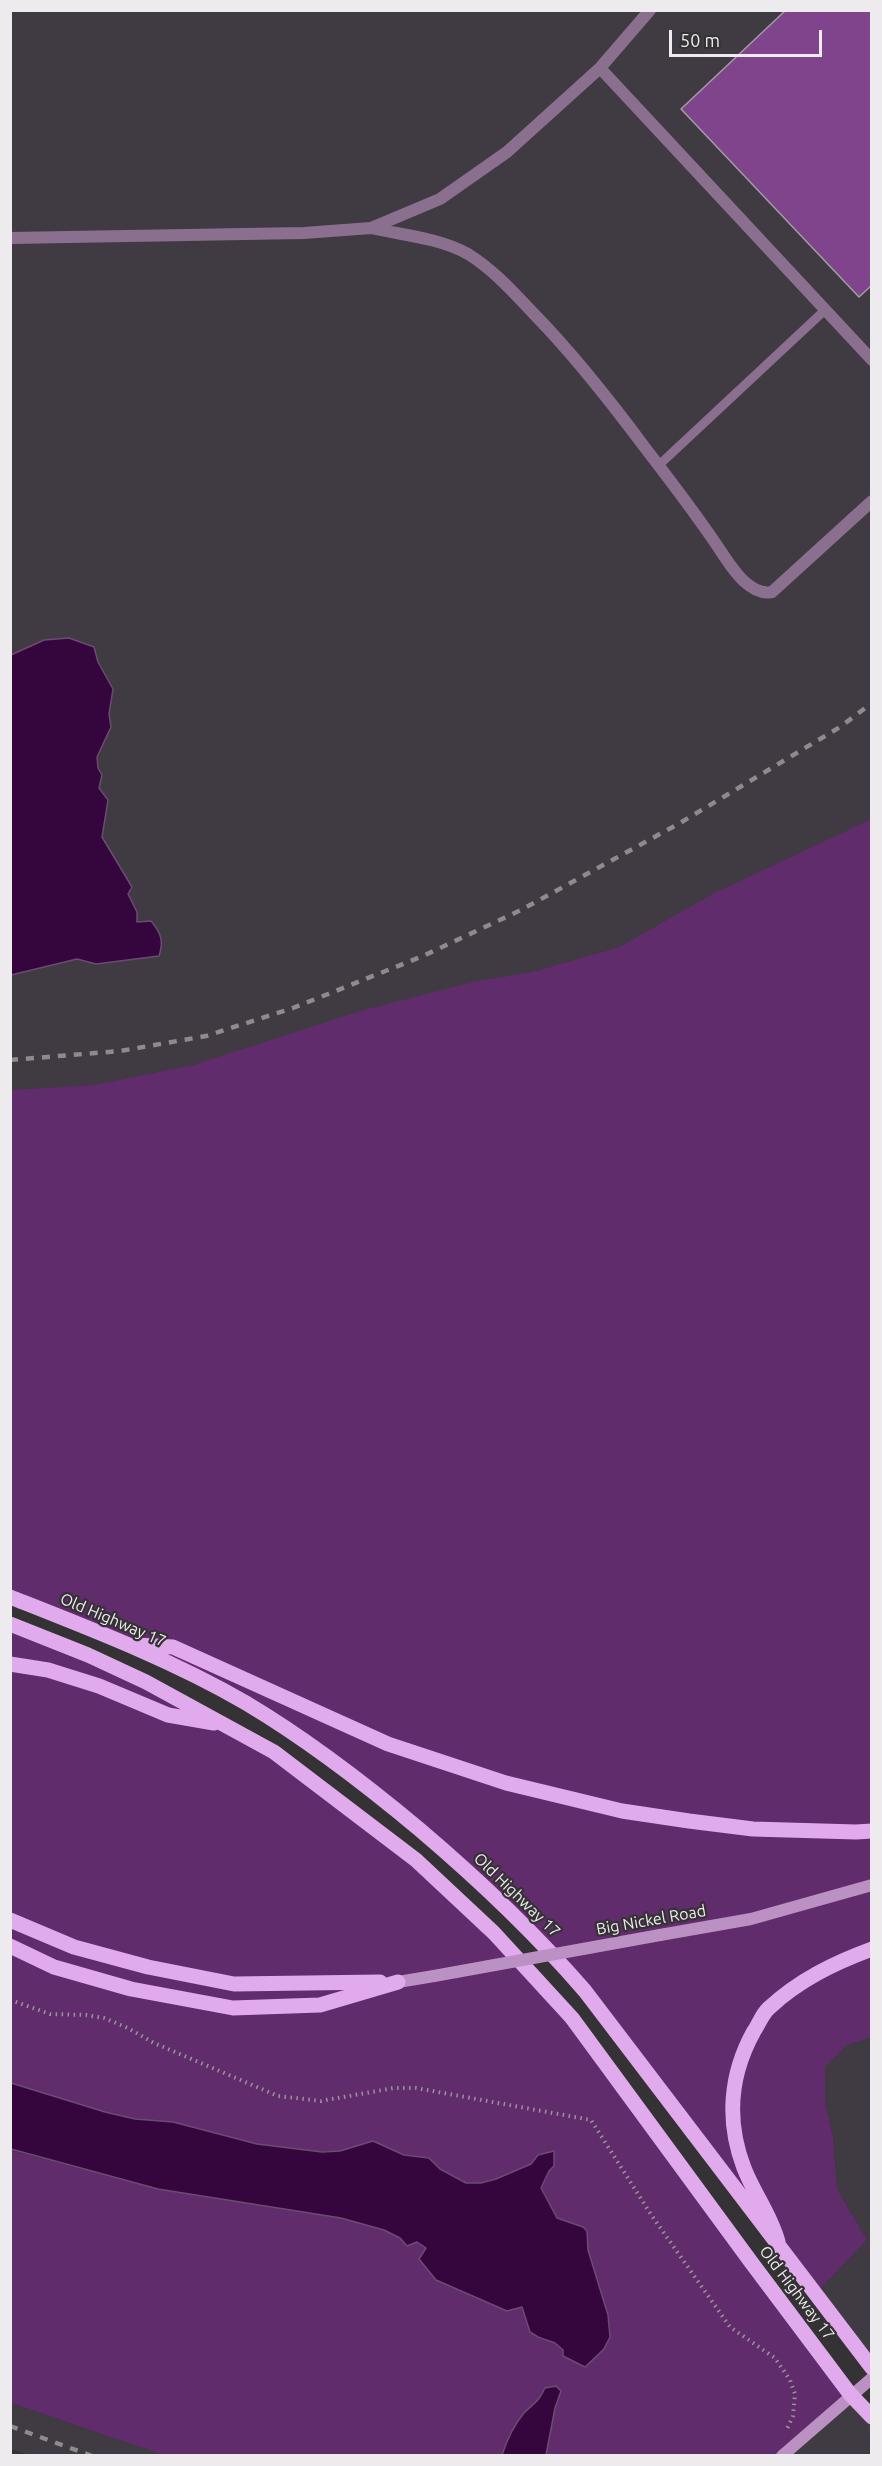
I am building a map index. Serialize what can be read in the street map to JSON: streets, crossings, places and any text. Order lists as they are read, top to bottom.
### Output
{
  "streets": {
    "main road": ["Old Highway 17", "Big Nickel Road"]
  },
  "scale_bar": "50 m"
}
